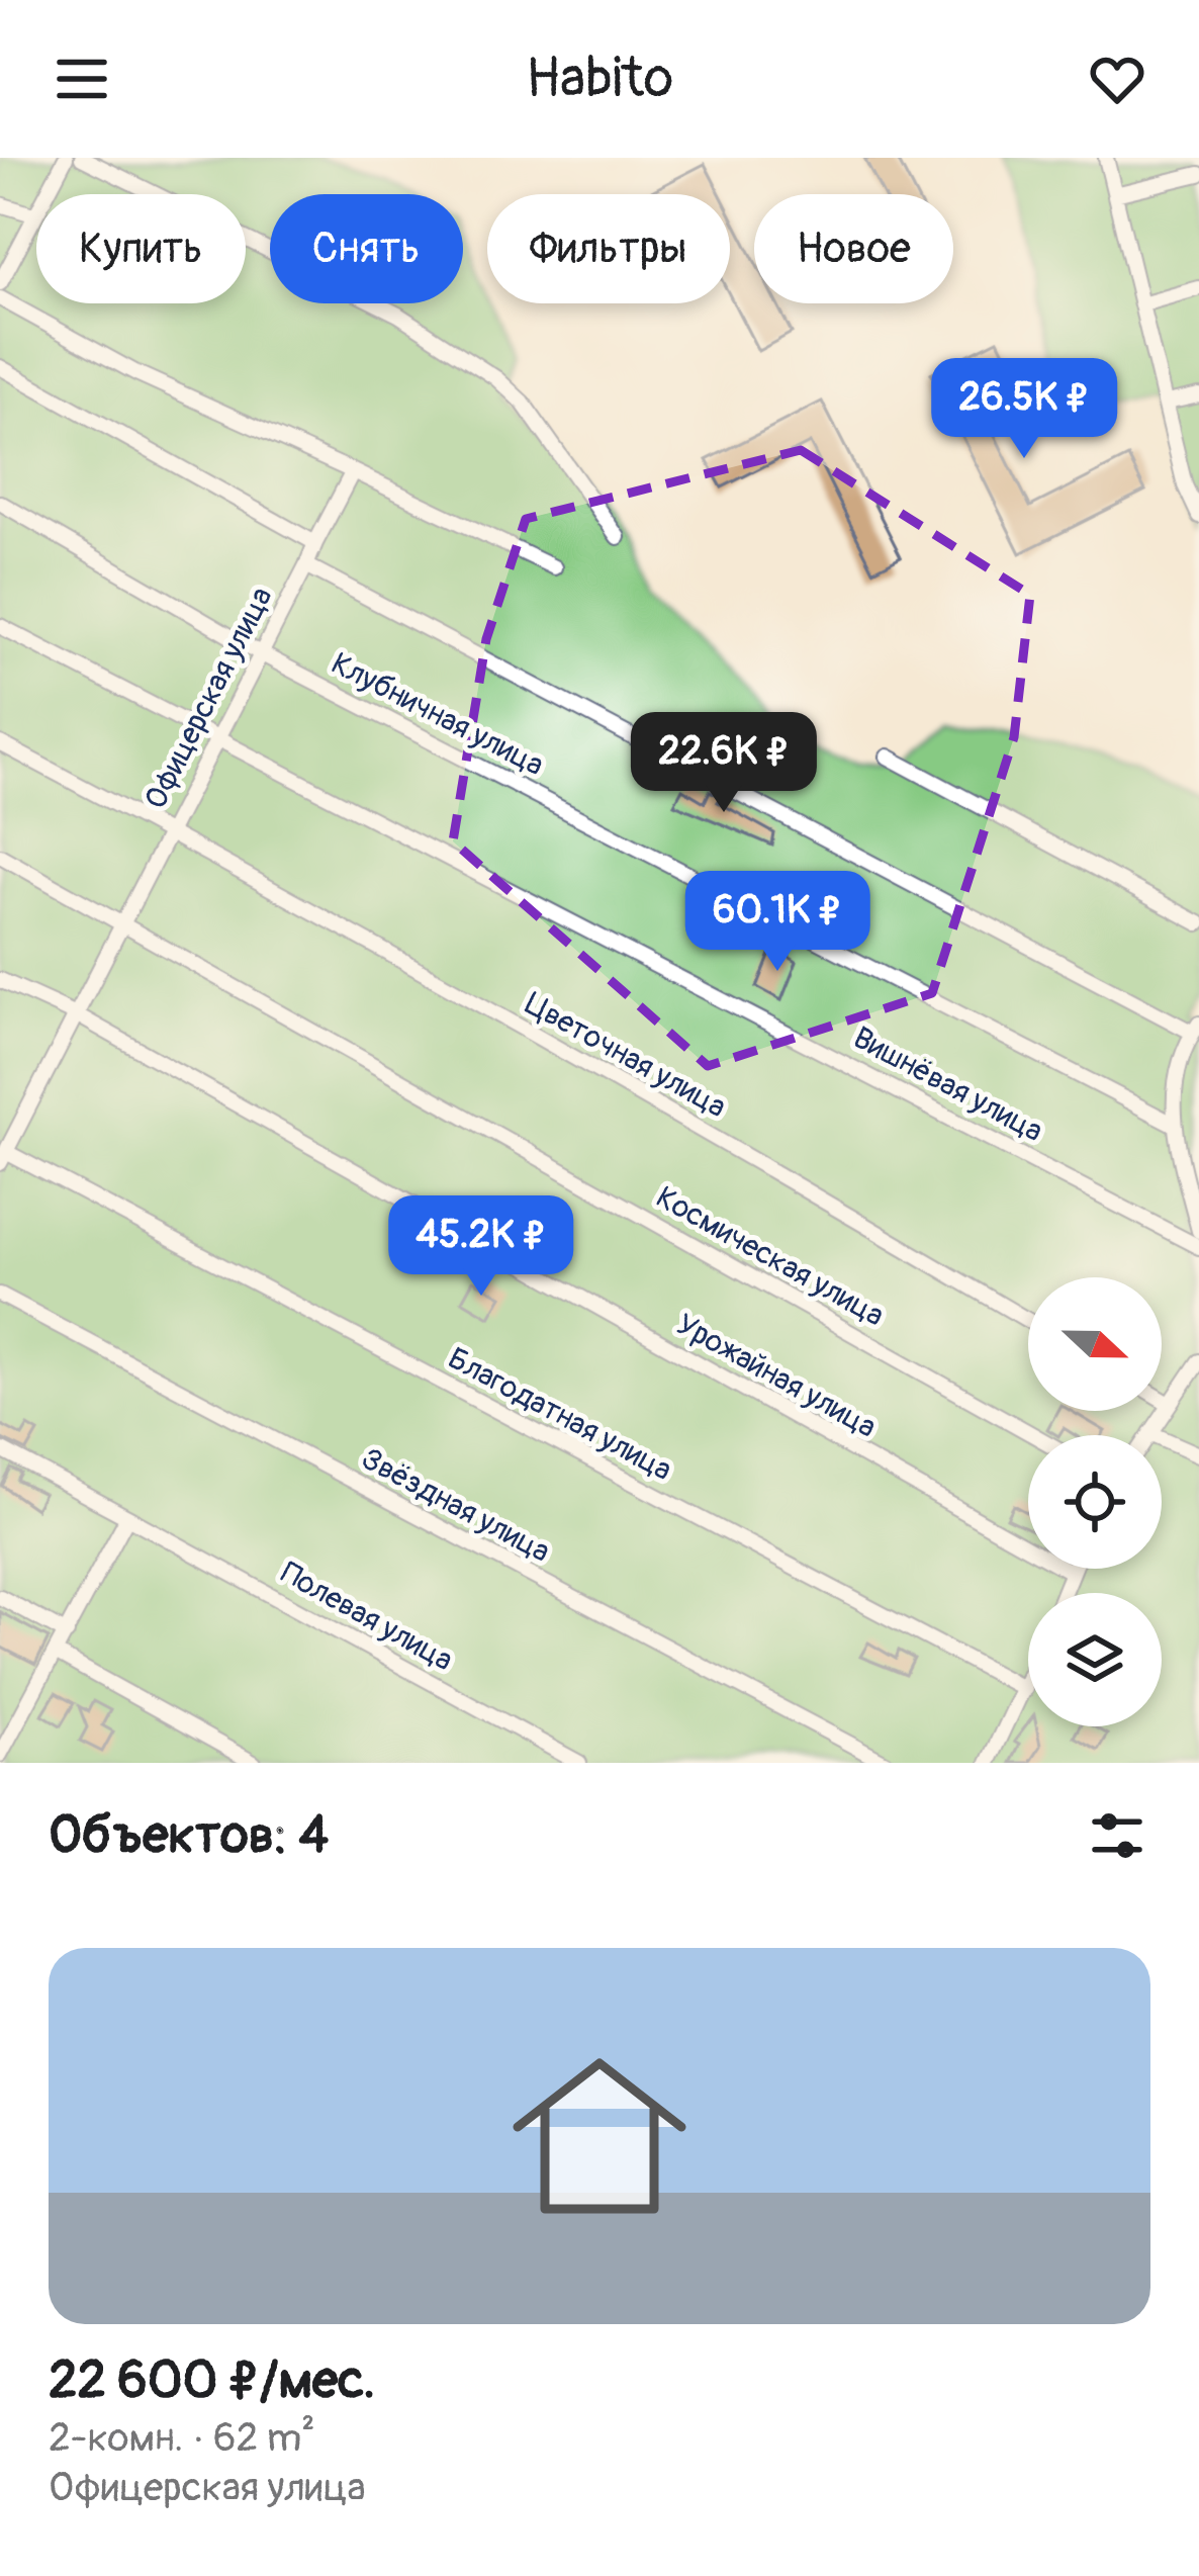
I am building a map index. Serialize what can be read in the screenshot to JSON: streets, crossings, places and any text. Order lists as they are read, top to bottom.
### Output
{
  "streets": {
    "street": [
      "Офицерская улица",
      "Клубничная улица",
      "Цветочная улица",
      "Вишнёвая улица",
      "Космическая улица",
      "Урожайная улица",
      "Благодатная улица",
      "Звёздная улица",
      "Полевая улица"
    ]
  },
  "crossings": [
    ["Офицерская улица", "Клубничная улица"],
    ["Офицерская улица", "Цветочная улица"],
    ["Офицерская улица", "Вишнёвая улица"],
    ["Офицерская улица", "Космическая улица"],
    ["Офицерская улица", "Урожайная улица"],
    ["Офицерская улица", "Благодатная улица"]
  ],
  "north": "right",
  "page": {
    "header": "Habito",
    "chip": [
      "Купить",
      "Снять",
      "Фильтры",
      "Новое"
    ],
    "price": [
      "26.5K ₽",
      "22.6K ₽",
      "60.1K ₽",
      "45.2K ₽"
    ],
    "heading": "Объектов: 4",
    "list": [
      {
        "name": "22 600 ₽/мес.",
        "note": "2-комн. · 62 m² · Офицерская улица"
      }
    ]
  }
}
